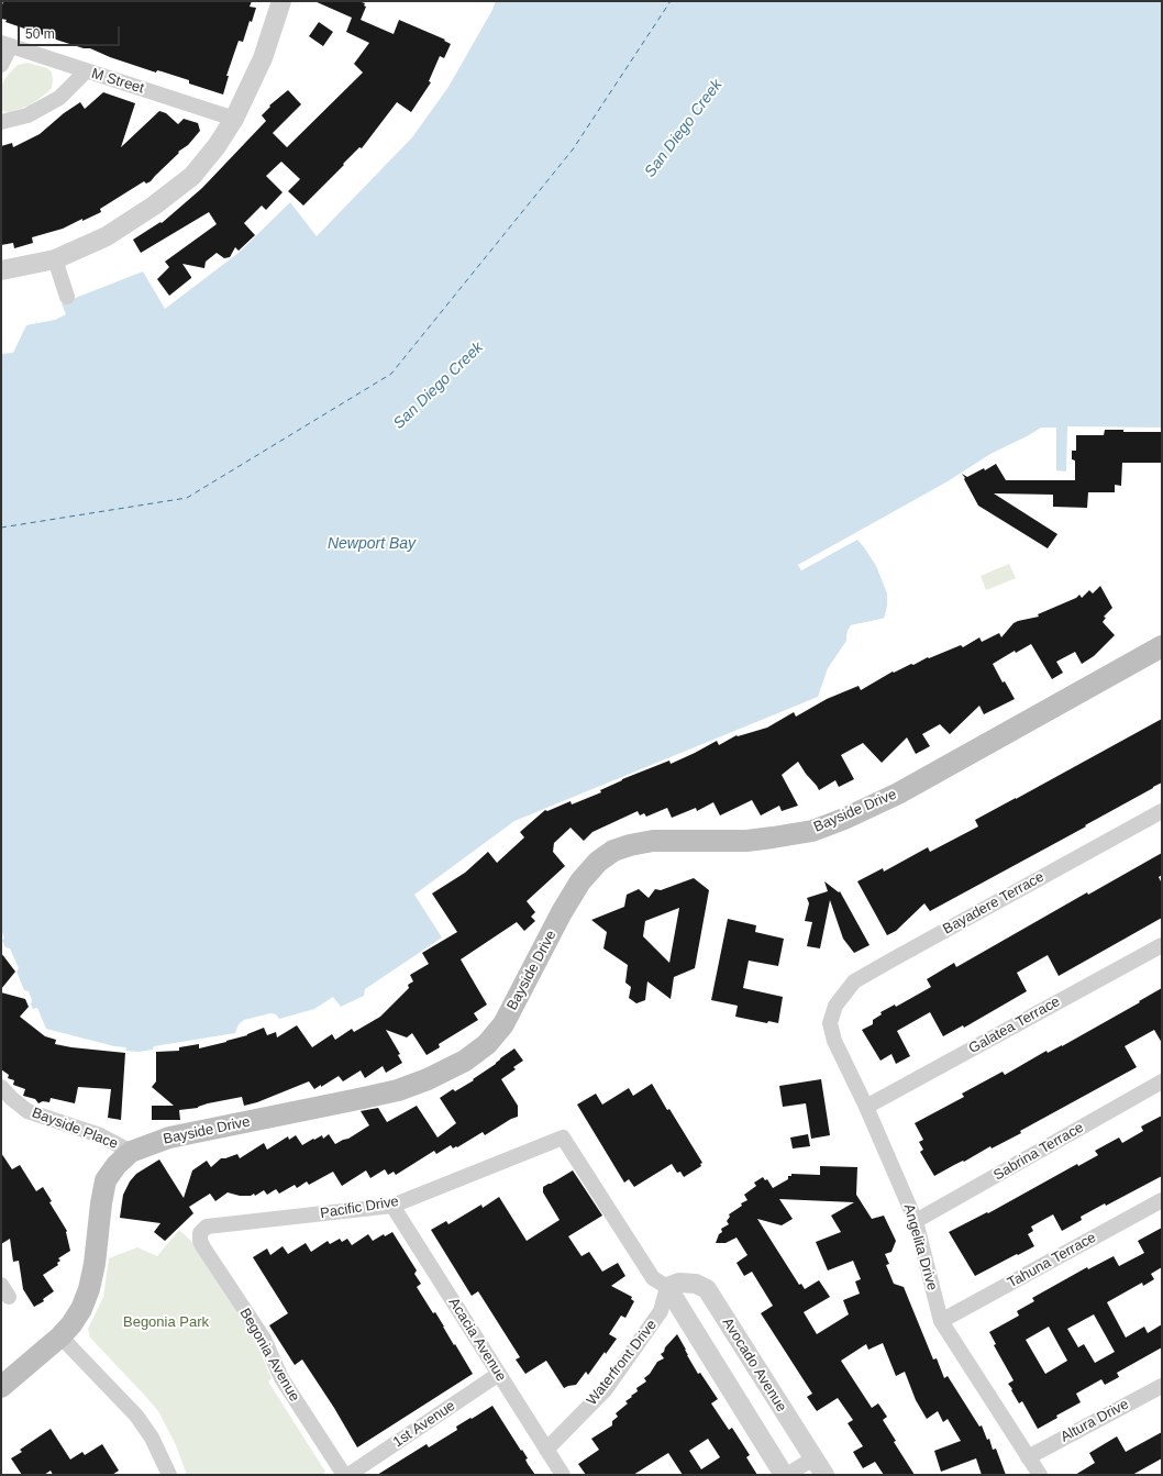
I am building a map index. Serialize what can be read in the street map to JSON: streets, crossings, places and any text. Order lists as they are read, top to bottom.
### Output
{
  "streets": {
    "main road": ["Bayside Drive"],
    "street": [
      "M Street",
      "Bayadere Terrace",
      "Galatea Terrace",
      "Bayside Place",
      "Sabrina Terrace",
      "Pacific Drive",
      "Angelita Drive",
      "Tahuna Terrace",
      "Acacia Avenue",
      "Begonia Avenue",
      "Waterfront Drive",
      "Avocado Avenue",
      "Altura Drive",
      "1st Avenue"
    ]
  },
  "crossings": [
    ["Bayside Drive", "Bayside Place"],
    ["Bayadere Terrace", "Angelita Drive"],
    ["Galatea Terrace", "Angelita Drive"],
    ["Sabrina Terrace", "Angelita Drive"],
    ["Pacific Drive", "Acacia Avenue"],
    ["Pacific Drive", "Begonia Avenue"],
    ["Pacific Drive", "Waterfront Drive"],
    ["Pacific Drive", "Avocado Avenue"],
    ["Angelita Drive", "Tahuna Terrace"],
    ["Angelita Drive", "Altura Drive"],
    ["Acacia Avenue", "Waterfront Drive"],
    ["Acacia Avenue", "1st Avenue"],
    ["Waterfront Drive", "Avocado Avenue"]
  ],
  "water": ["San Diego Creek", "Newport Bay"],
  "parks": ["Begonia Park"],
  "scale_bar": "50 m"
}
